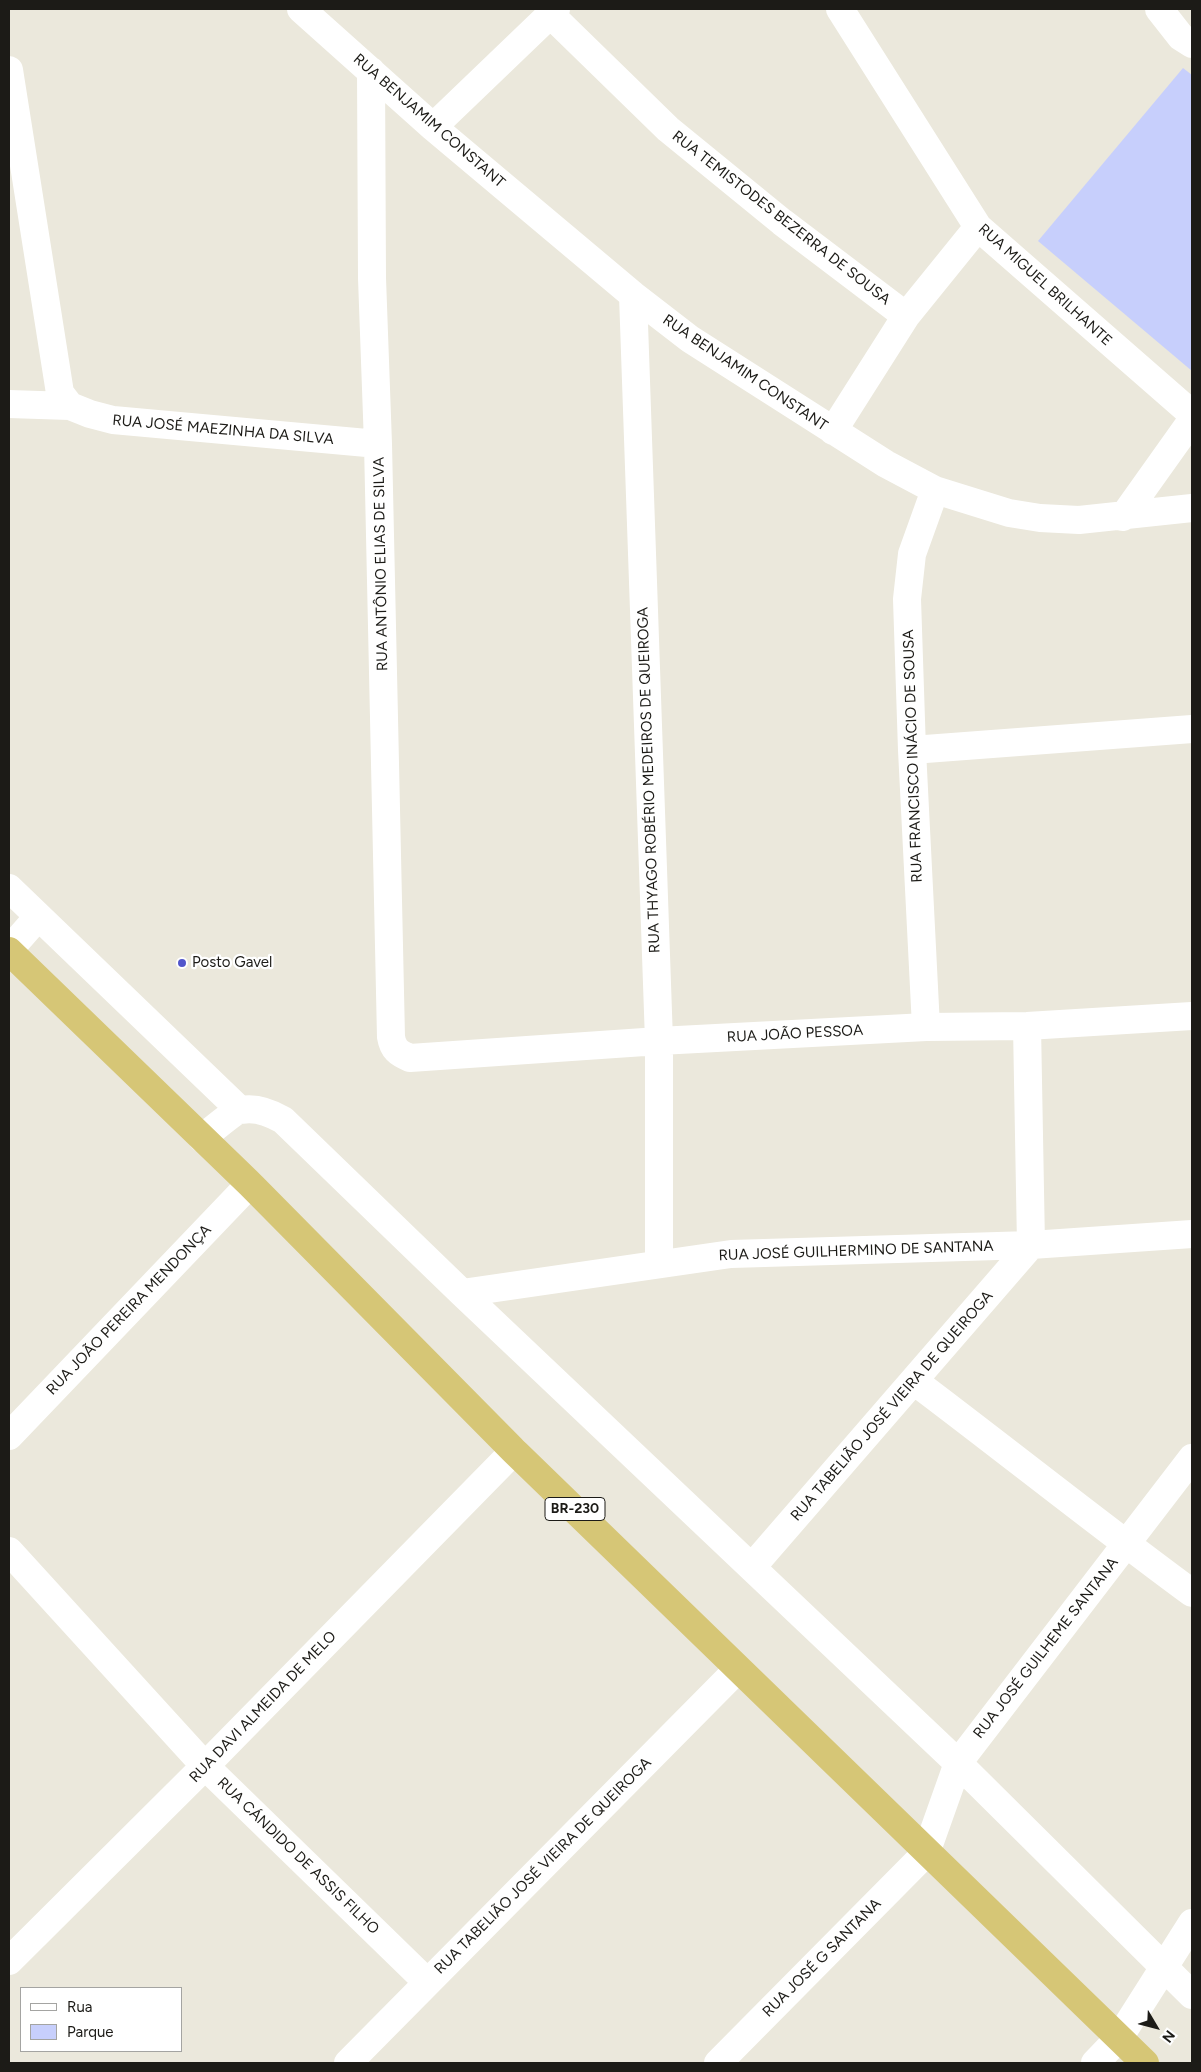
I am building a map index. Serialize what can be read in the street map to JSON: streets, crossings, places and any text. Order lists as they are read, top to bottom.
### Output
{
  "streets": {
    "highway": ["BR-230"],
    "street": [
      "RUA BENJAMIM CONSTANT",
      "RUA TEMISTODES BEZERRA DE SOUSA",
      "RUA MIGUEL BRILHANTE",
      "RUA JOSÉ MAEZINHA DA SILVA",
      "RUA ANTÔNIO ELIAS DE SILVA",
      "RUA FRANCISCO INÁCIO DE SOUSA",
      "RUA THYAGO ROBÉRIO MEDEIROS DE QUEIROGA",
      "RUA JOÃO PESSOA",
      "RUA JOSÉ GUILHERMINO DE SANTANA",
      "RUA JOÃO PEREIRA MENDONÇA",
      "RUA TABELIÃO JOSÉ VIEIRA DE QUEIROGA",
      "RUA JOSÉ GUILHEME SANTANA",
      "RUA DAVI ALMEIDA DE MELO",
      "RUA CÁNDIDO DE ASSIS FILHO",
      "RUA JOSÉ G SANTANA"
    ]
  },
  "crossings": [
    ["RUA BENJAMIM CONSTANT", "RUA ANTÔNIO ELIAS DE SILVA"],
    ["RUA BENJAMIM CONSTANT", "RUA FRANCISCO INÁCIO DE SOUSA"],
    ["RUA BENJAMIM CONSTANT", "RUA THYAGO ROBÉRIO MEDEIROS DE QUEIROGA"],
    ["RUA JOSÉ MAEZINHA DA SILVA", "RUA ANTÔNIO ELIAS DE SILVA"],
    ["RUA ANTÔNIO ELIAS DE SILVA", "RUA JOÃO PESSOA"],
    ["RUA FRANCISCO INÁCIO DE SOUSA", "RUA JOÃO PESSOA"],
    ["RUA THYAGO ROBÉRIO MEDEIROS DE QUEIROGA", "RUA JOÃO PESSOA"],
    ["RUA THYAGO ROBÉRIO MEDEIROS DE QUEIROGA", "RUA JOSÉ GUILHERMINO DE SANTANA"],
    ["RUA JOSÉ GUILHERMINO DE SANTANA", "RUA TABELIÃO JOSÉ VIEIRA DE QUEIROGA"],
    ["RUA JOÃO PEREIRA MENDONÇA", "BR-230"],
    ["RUA TABELIÃO JOSÉ VIEIRA DE QUEIROGA", "BR-230"],
    ["RUA TABELIÃO JOSÉ VIEIRA DE QUEIROGA", "RUA CÁNDIDO DE ASSIS FILHO"],
    ["BR-230", "RUA JOSÉ GUILHEME SANTANA"],
    ["BR-230", "RUA DAVI ALMEIDA DE MELO"],
    ["BR-230", "RUA JOSÉ G SANTANA"],
    ["RUA JOSÉ GUILHEME SANTANA", "RUA JOSÉ G SANTANA"],
    ["RUA DAVI ALMEIDA DE MELO", "RUA CÁNDIDO DE ASSIS FILHO"]
  ],
  "places": ["Posto Gavel"],
  "legend": ["Rua", "Parque"],
  "north": "bottom right"
}
